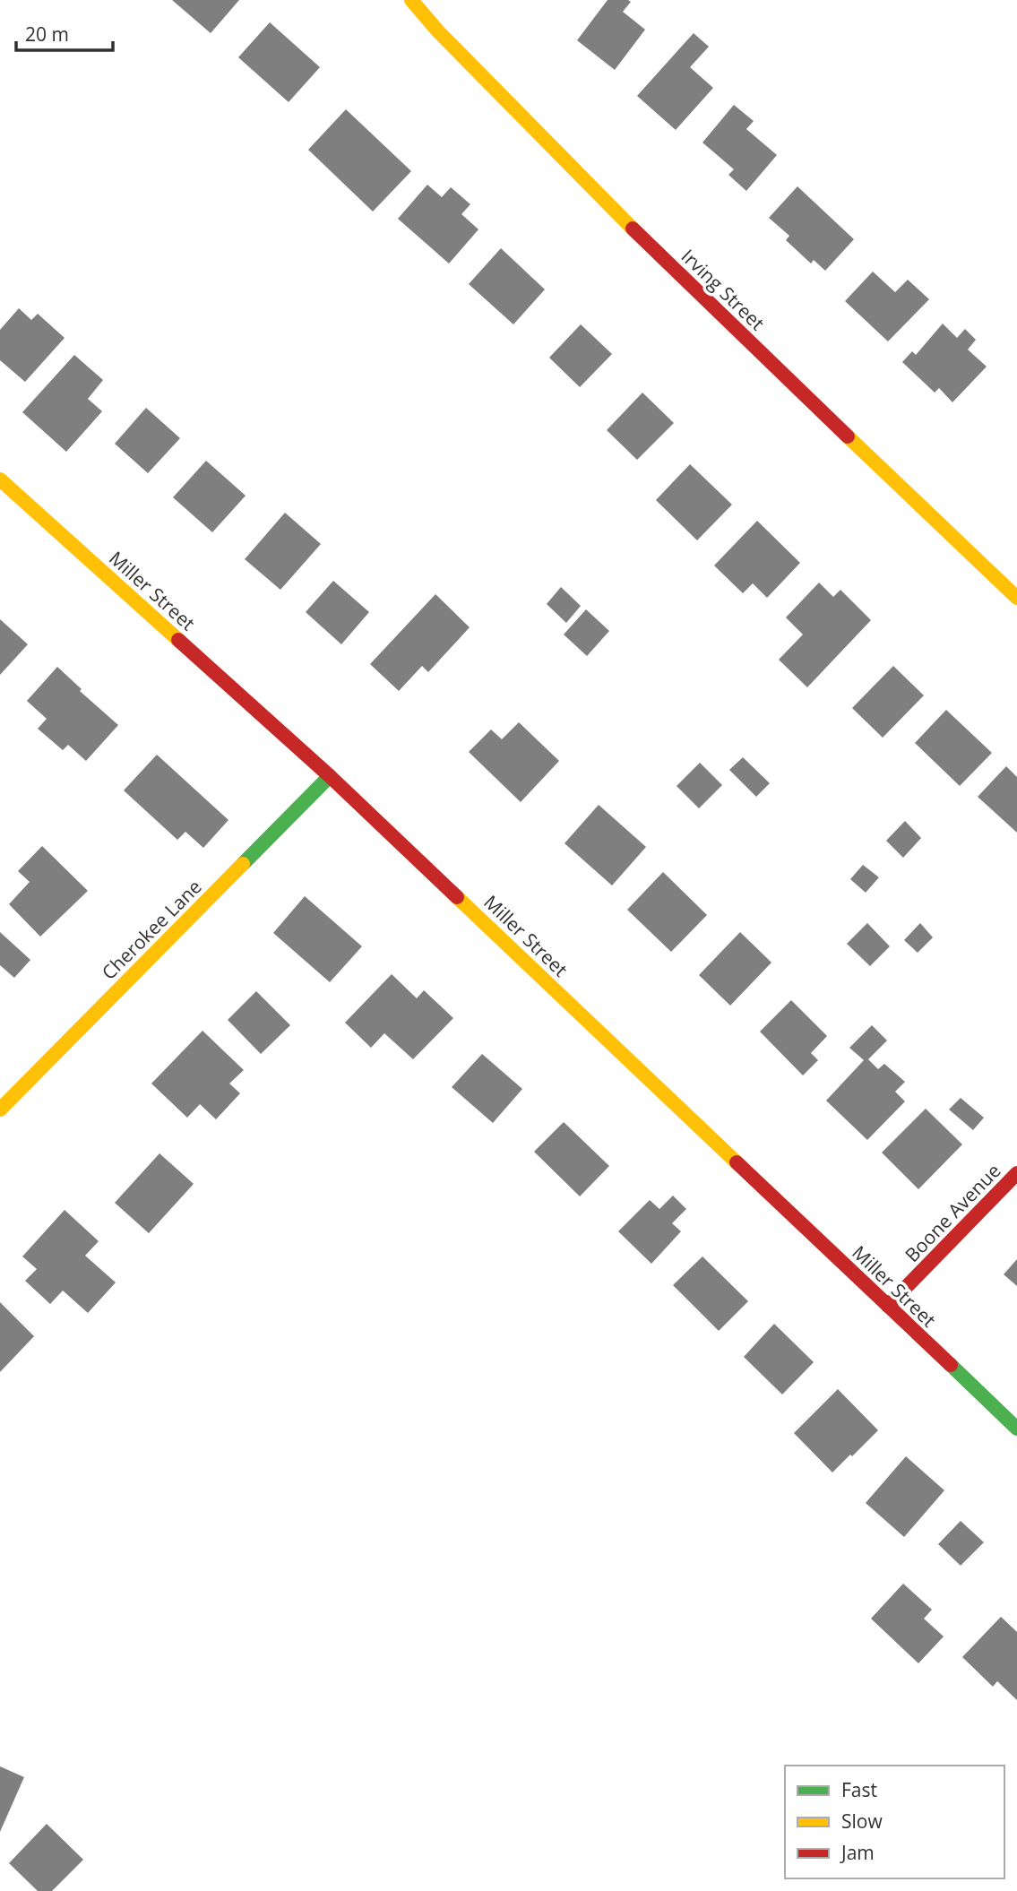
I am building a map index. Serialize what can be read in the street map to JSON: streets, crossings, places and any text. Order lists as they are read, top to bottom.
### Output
{
  "streets": {
    "street": [
      "Irving Street",
      "Miller Street",
      "Cherokee Lane",
      "Boone Avenue"
    ]
  },
  "crossings": [
    ["Miller Street", "Cherokee Lane"],
    ["Miller Street", "Boone Avenue"]
  ],
  "legend": ["Fast", "Slow", "Jam"],
  "scale_bar": "20 m"
}
